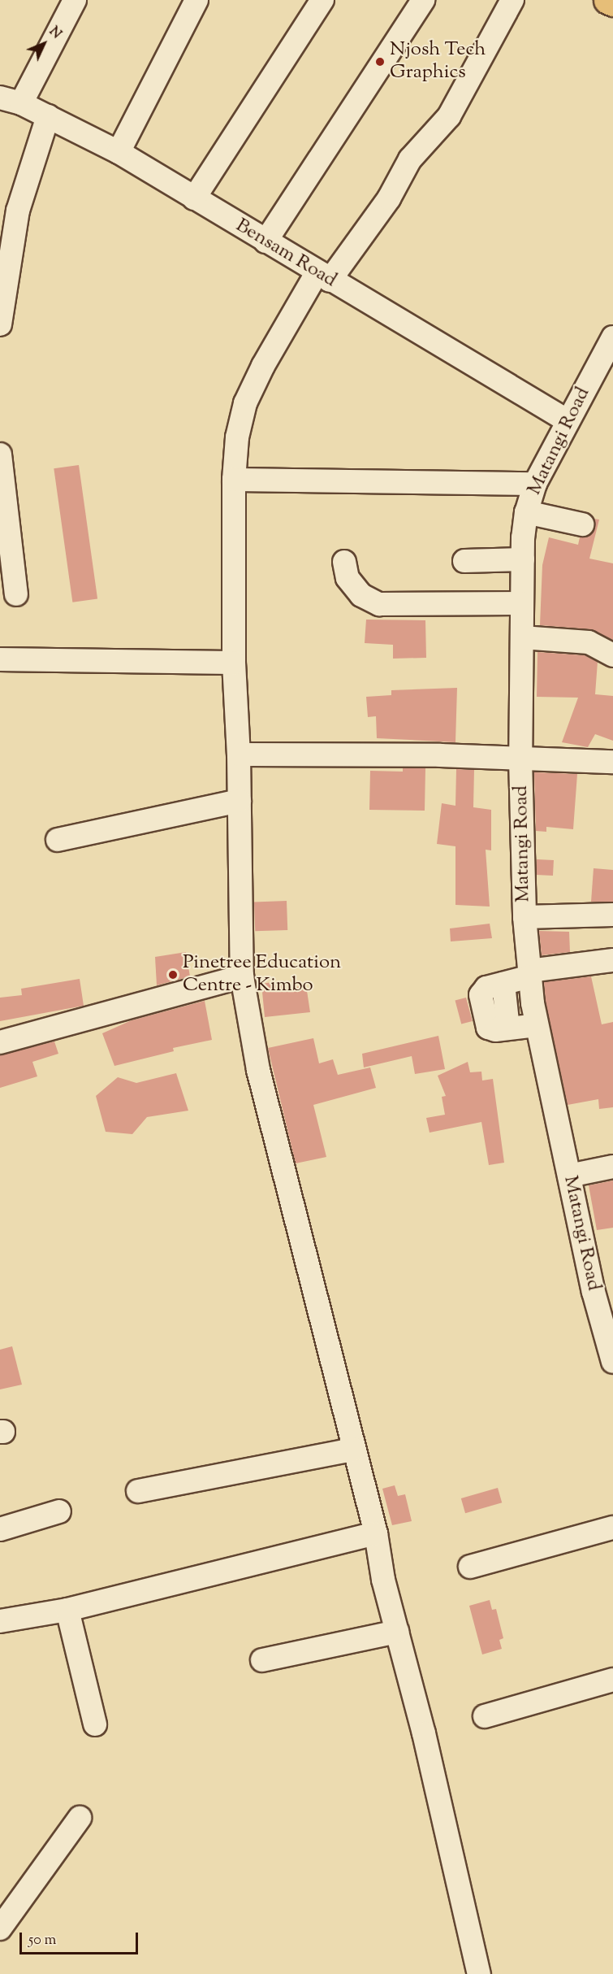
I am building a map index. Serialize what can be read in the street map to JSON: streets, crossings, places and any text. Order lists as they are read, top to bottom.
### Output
{
  "streets": {
    "street": ["Bensam Road", "Matangi Road"]
  },
  "crossings": [
    ["Bensam Road", "Matangi Road"]
  ],
  "places": ["Njosh Tech Graphics", "Pinetree Education Centre - Kimbo"],
  "scale_bar": "50 m",
  "north": "top right"
}
